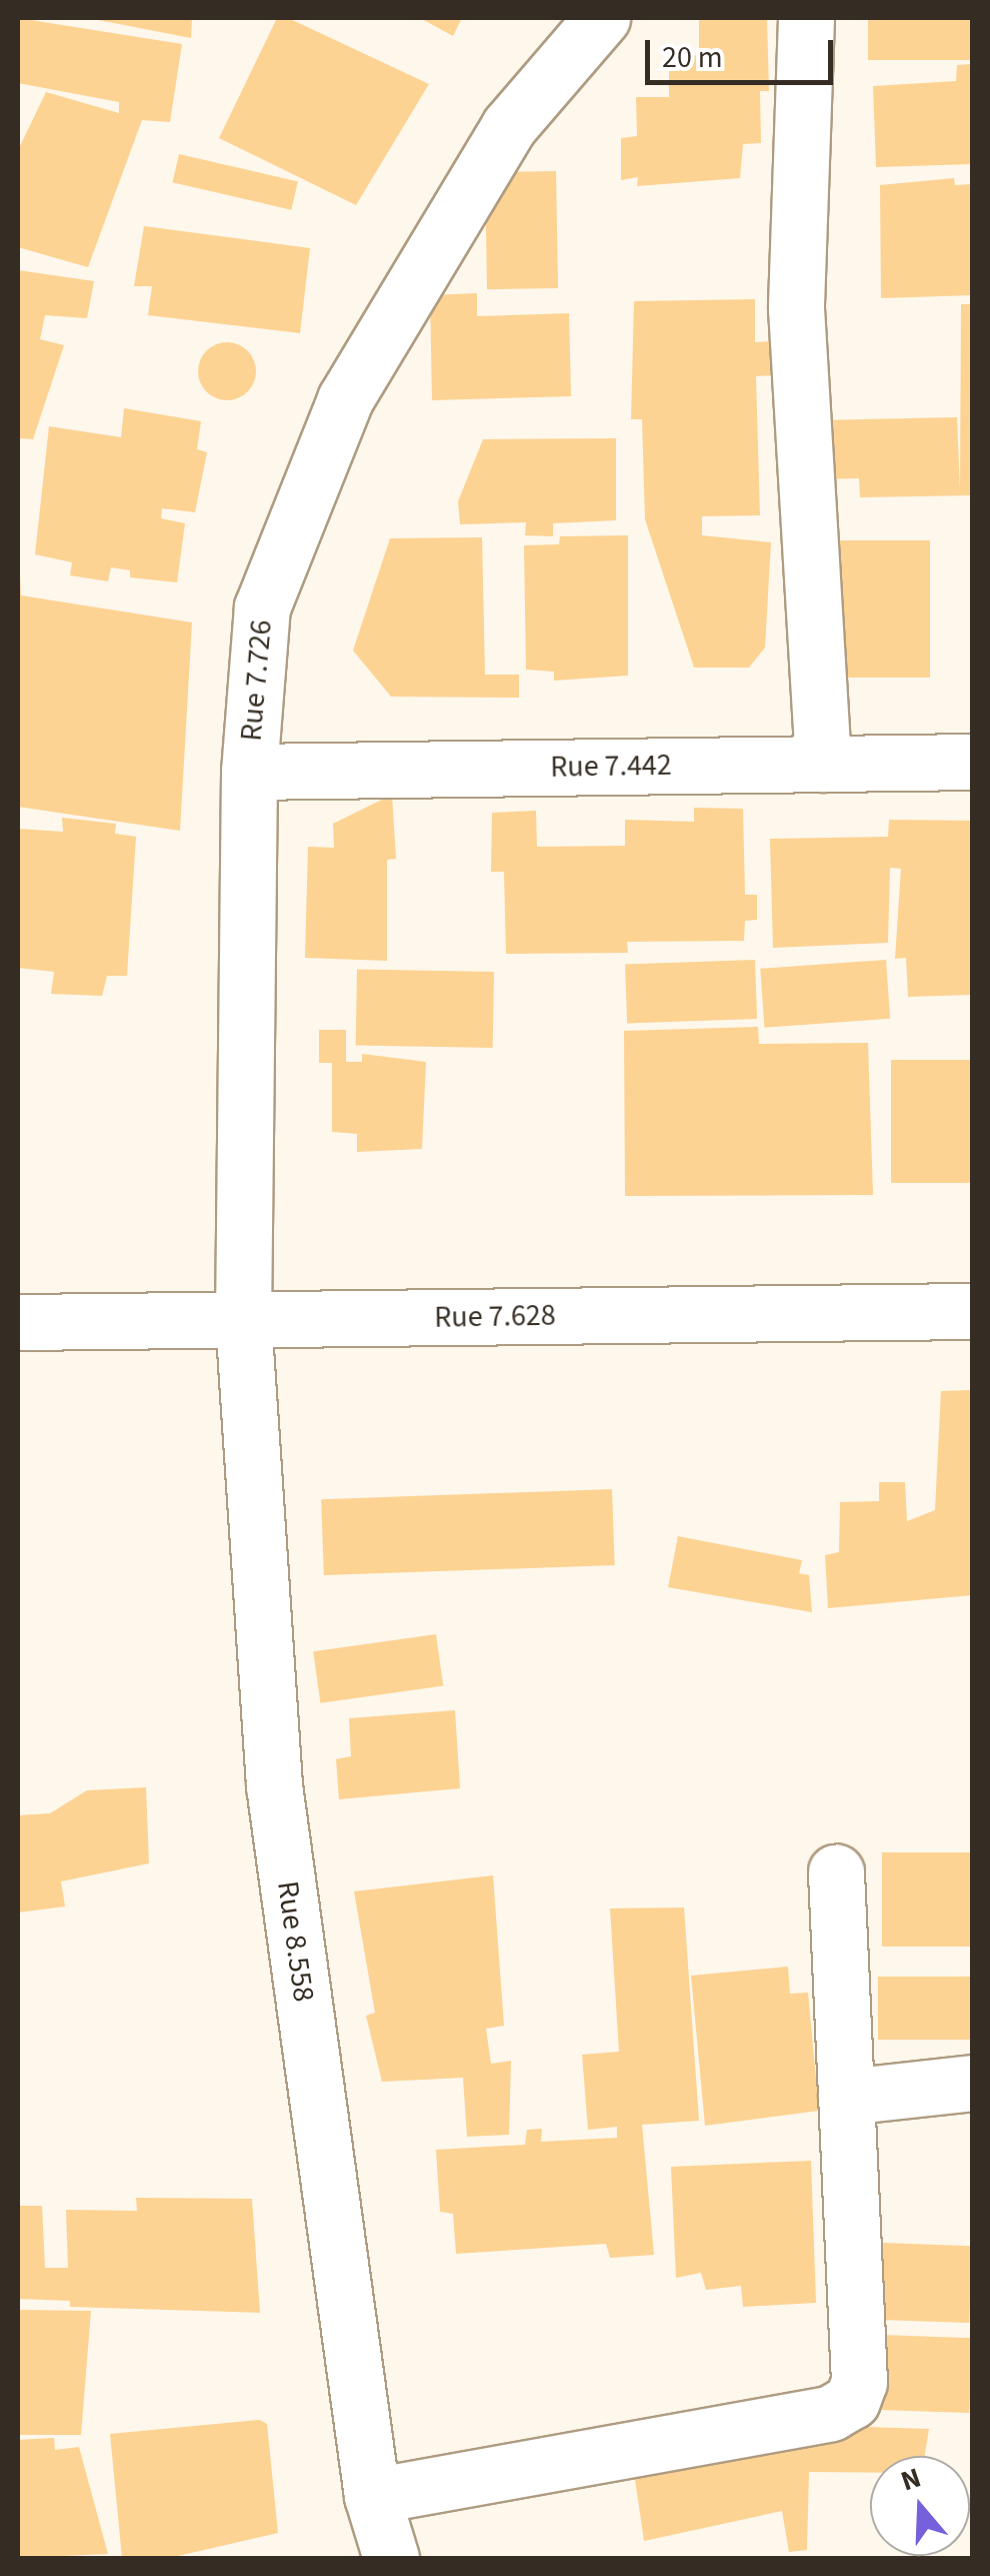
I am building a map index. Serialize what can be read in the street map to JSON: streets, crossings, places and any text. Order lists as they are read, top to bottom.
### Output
{
  "streets": {
    "street": [
      "Rue 7.726",
      "Rue 7.442",
      "Rue 7.628",
      "Rue 8.558"
    ]
  },
  "crossings": [
    ["Rue 7.726", "Rue 7.442"],
    ["Rue 7.726", "Rue 7.628"],
    ["Rue 7.726", "Rue 8.558"],
    ["Rue 7.628", "Rue 8.558"]
  ],
  "scale_bar": "20 m",
  "north": "top"
}
